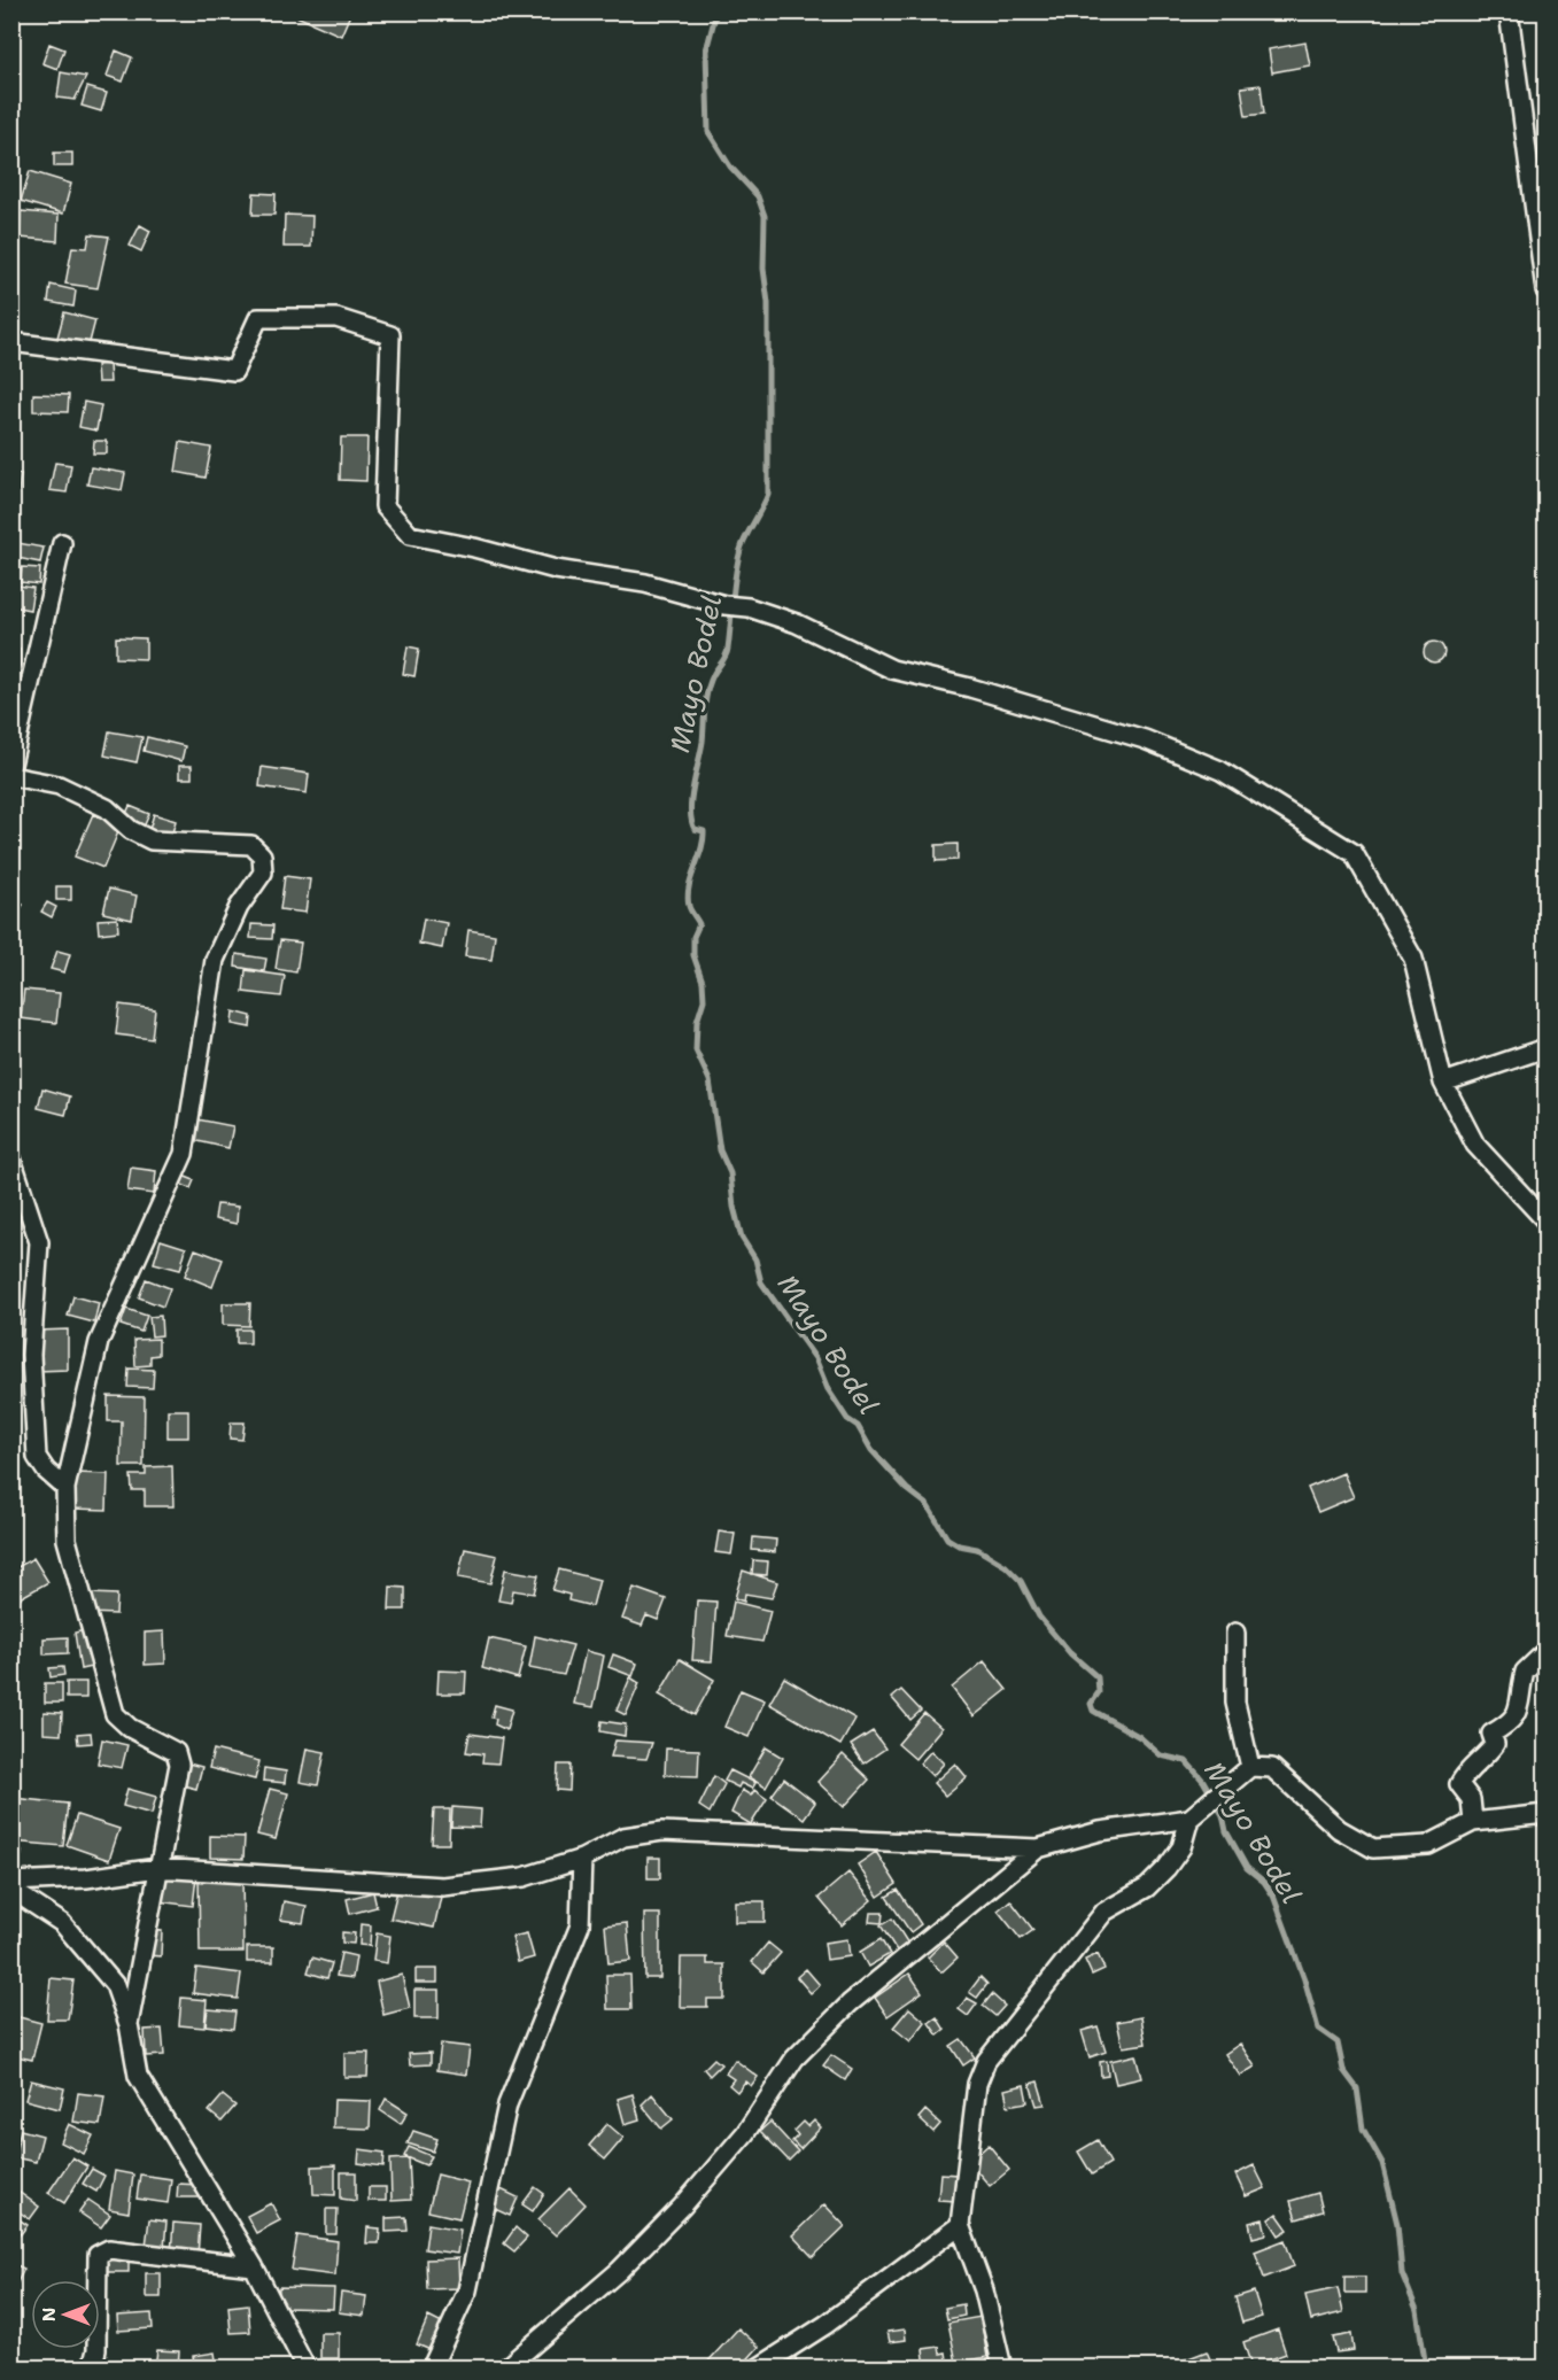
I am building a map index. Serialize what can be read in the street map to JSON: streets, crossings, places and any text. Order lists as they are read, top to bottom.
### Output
{
  "water": ["Mayo Bodel"],
  "north": "left"
}
